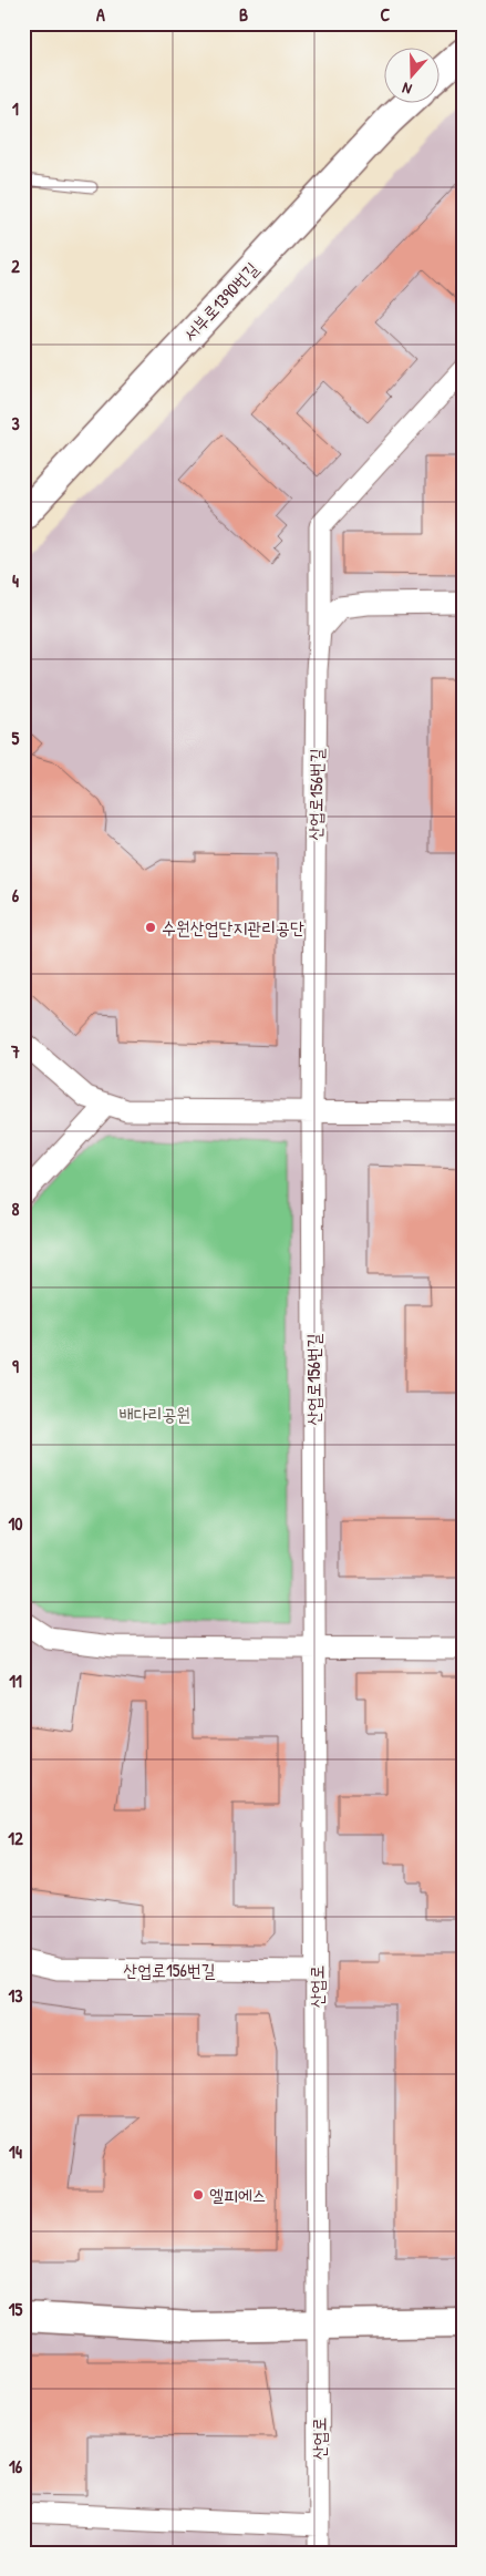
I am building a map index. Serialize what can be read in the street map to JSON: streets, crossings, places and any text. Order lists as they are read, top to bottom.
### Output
{
  "streets": {
    "street": ["서부로1390번길", "산업로156번길", "산업로"]
  },
  "crossings": [
    ["산업로156번길", "산업로"]
  ],
  "parks": ["배다리공원"],
  "places": ["수원산업단지관리공단", "엘피에스"],
  "north": "bottom",
  "grid": {
    "columns": ["A", "B", "C"],
    "rows": [
      "1",
      "2",
      "3",
      "4",
      "5",
      "6",
      "7",
      "8",
      "9",
      "10",
      "11",
      "12",
      "13",
      "14",
      "15",
      "16"
    ]
  }
}
